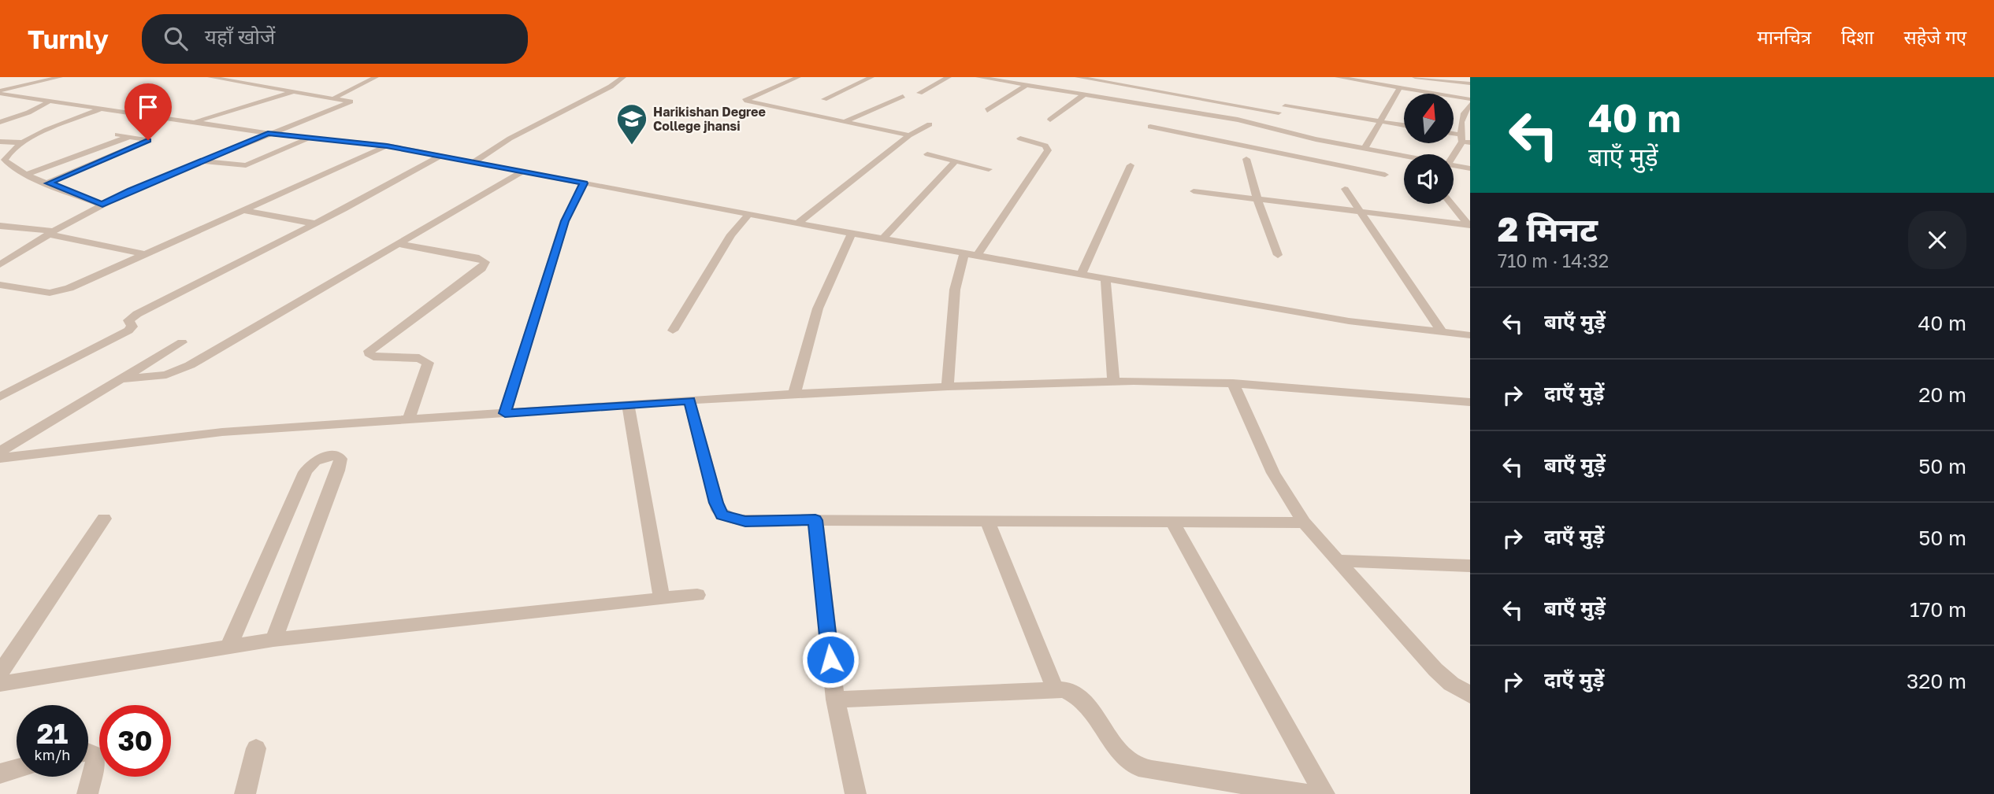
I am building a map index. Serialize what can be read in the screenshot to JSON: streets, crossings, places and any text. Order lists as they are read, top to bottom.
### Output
{
  "places": {
    "school or university": ["Harikishan Degree College jhansi"]
  },
  "north": "top",
  "page": {
    "header": "Turnly",
    "search": "यहाँ खोजें",
    "nav": ["मानचित्र", "दिशा", "सहेजे गए"],
    "turn": ["40 m", "बाएँ मुड़ें"],
    "heading": ["2 मिनट", "710 m · 14:32"],
    "list": [
      {
        "name": "बाएँ मुड़ें",
        "value": "40 m"
      },
      {
        "name": "दाएँ मुड़ें",
        "value": "20 m"
      },
      {
        "name": "बाएँ मुड़ें",
        "value": "50 m"
      },
      {
        "name": "दाएँ मुड़ें",
        "value": "50 m"
      },
      {
        "name": "बाएँ मुड़ें",
        "value": "170 m"
      },
      {
        "name": "दाएँ मुड़ें",
        "value": "320 m"
      }
    ],
    "speed": "21 km/h",
    "limit": "30"
  }
}
